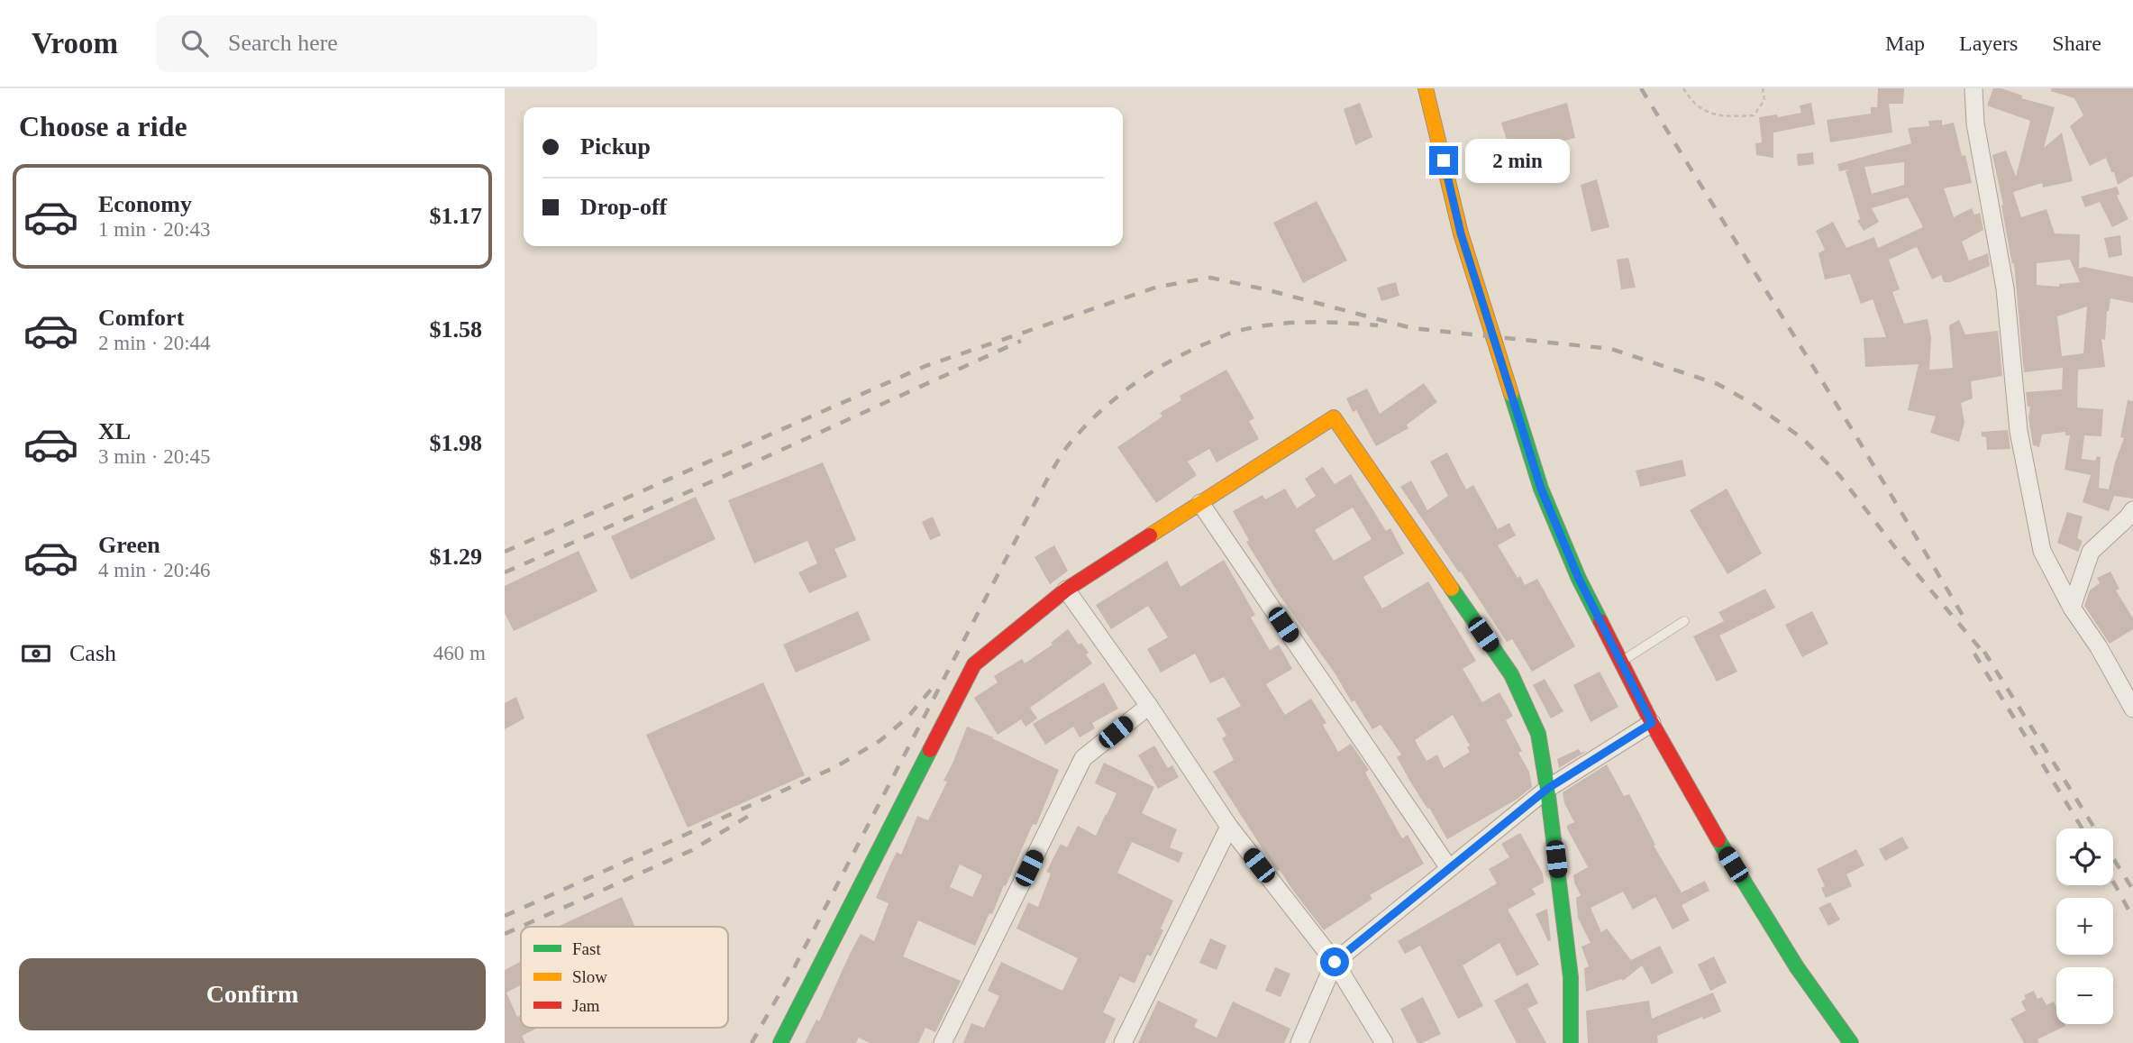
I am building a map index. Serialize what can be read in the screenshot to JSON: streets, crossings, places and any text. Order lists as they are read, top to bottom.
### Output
{
  "legend": ["Fast", "Slow", "Jam"],
  "page": {
    "header": "Vroom",
    "search": "Search here",
    "nav": ["Map", "Layers", "Share"],
    "heading": "Choose a ride",
    "banner": ["Pickup", "Drop-off"],
    "bubble": "2 min",
    "list": [
      {
        "name": "Economy",
        "note": "1 min · 20:43",
        "value": "$1.17"
      },
      {
        "name": "Comfort",
        "note": "2 min · 20:44",
        "value": "$1.58"
      },
      {
        "name": "XL",
        "note": "3 min · 20:45",
        "value": "$1.98"
      },
      {
        "name": "Green",
        "note": "4 min · 20:46",
        "value": "$1.29"
      }
    ],
    "pay": ["Cash", "460 m"],
    "map_buttons": ["+", "−"],
    "buttons": "Confirm"
  }
}
